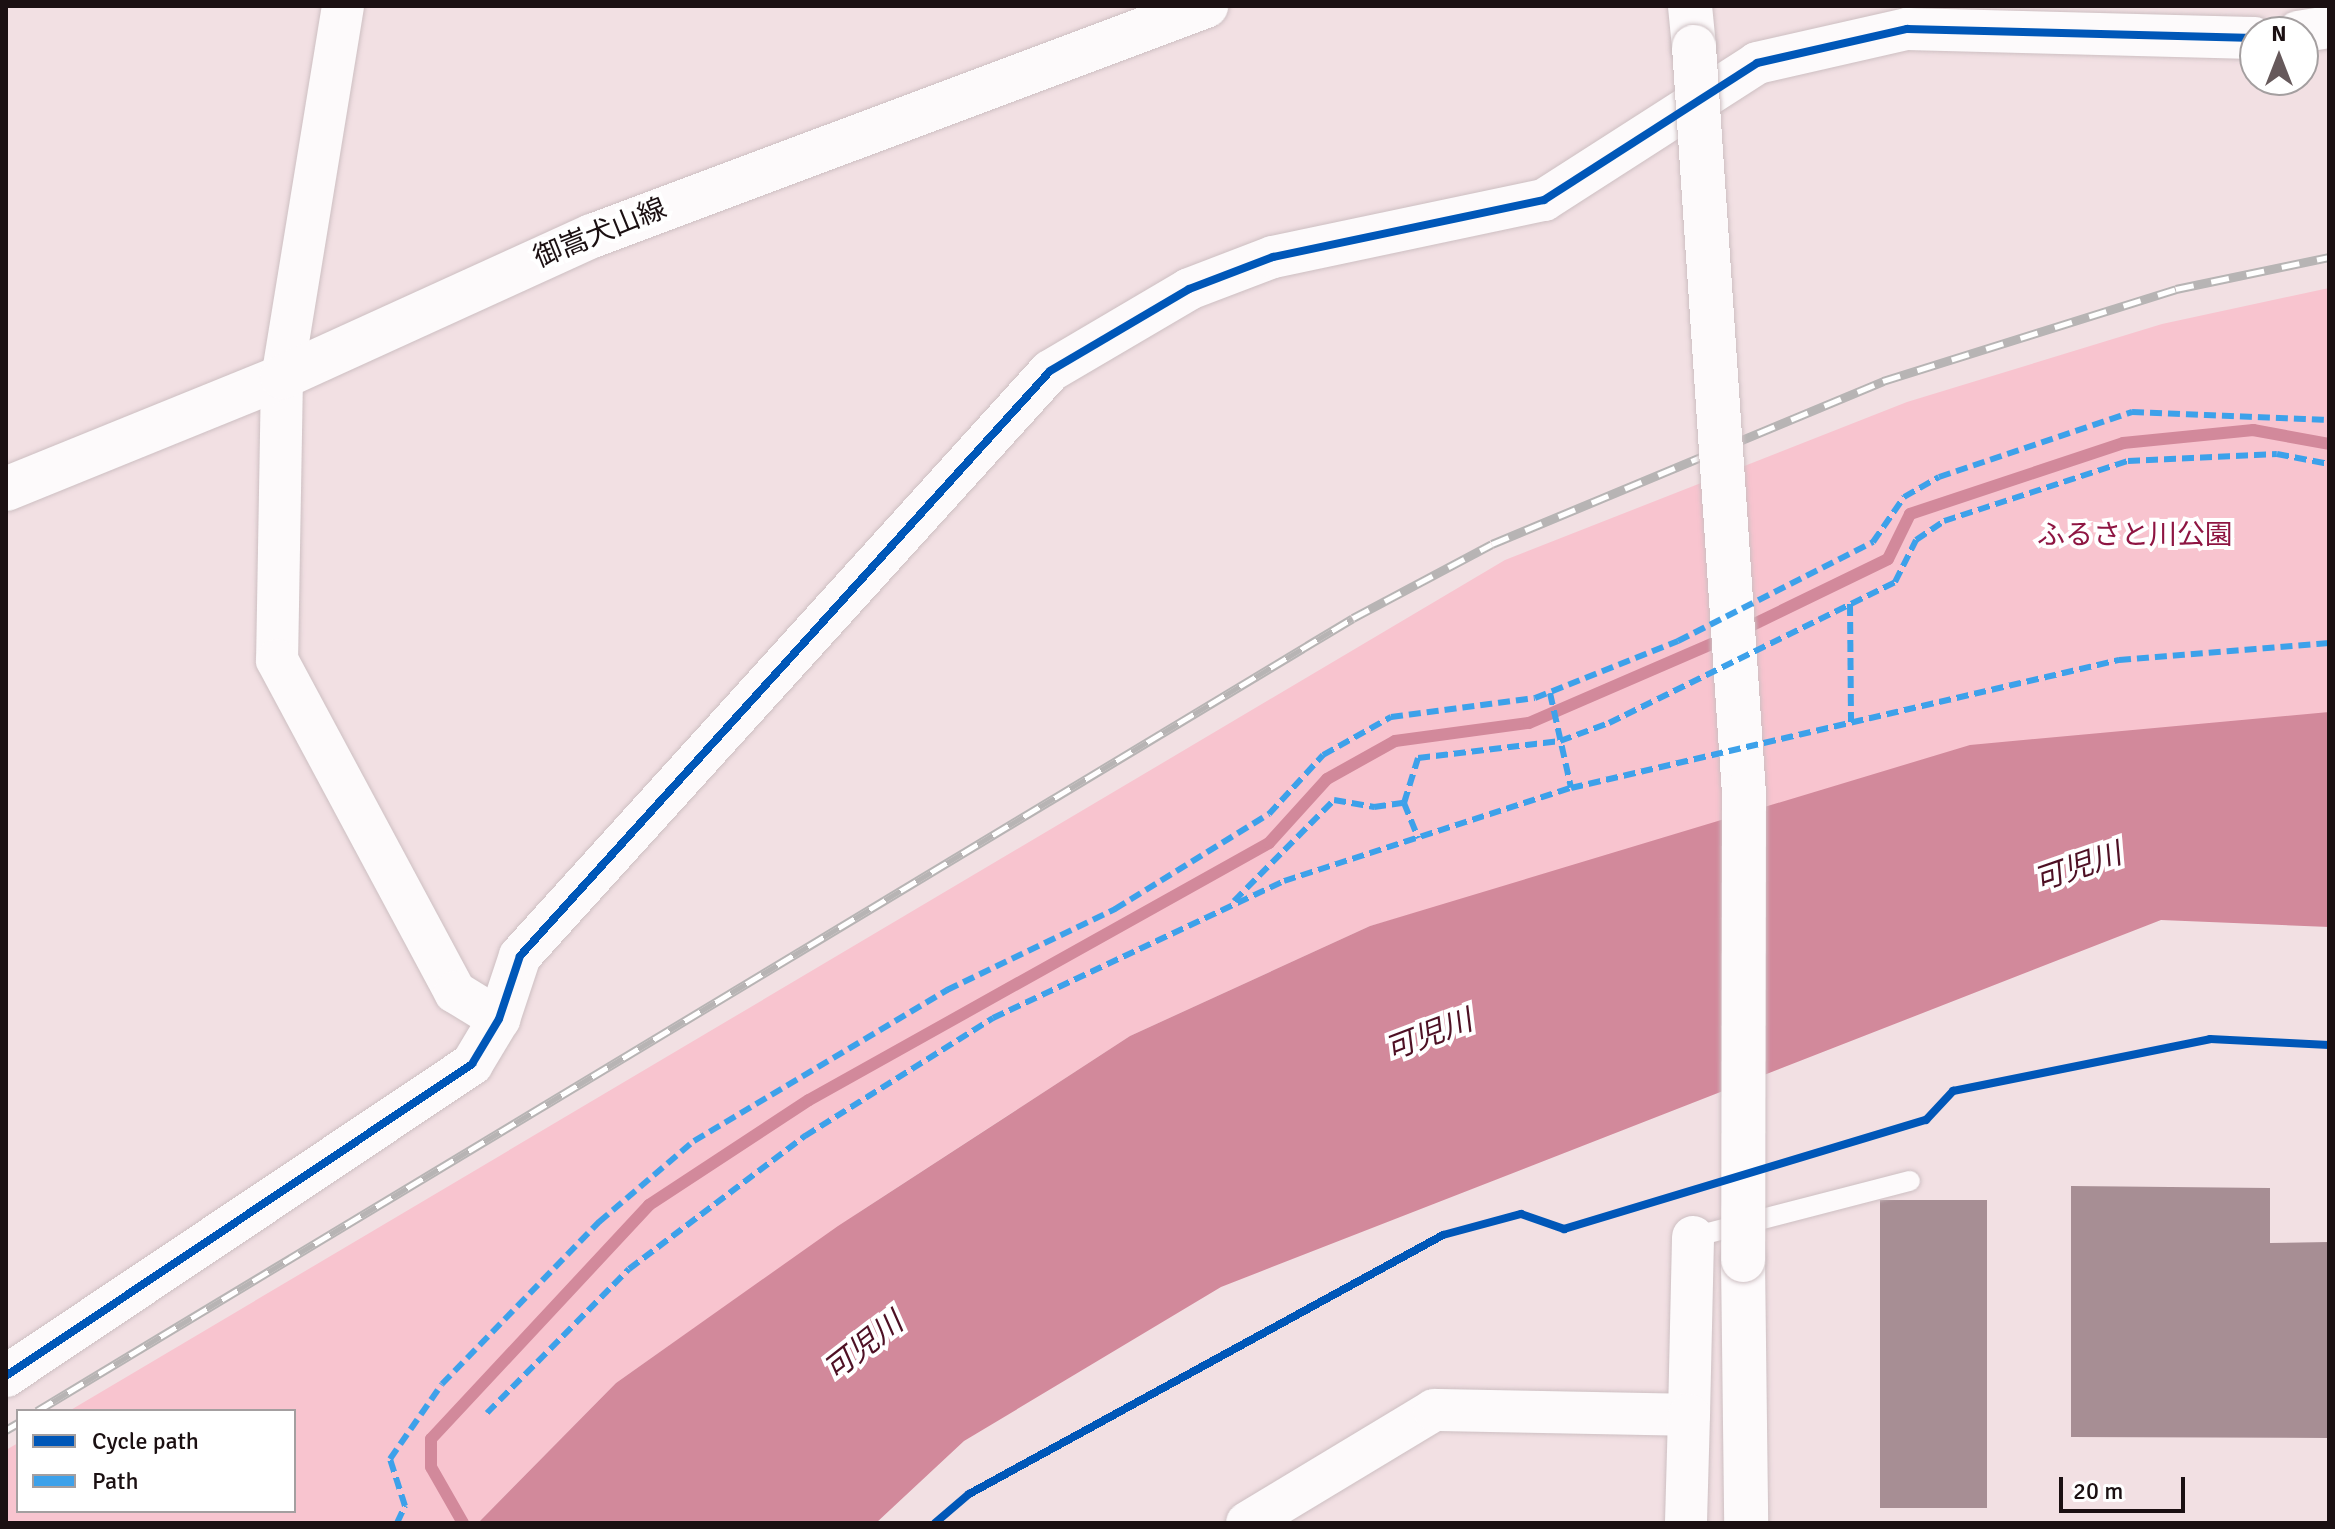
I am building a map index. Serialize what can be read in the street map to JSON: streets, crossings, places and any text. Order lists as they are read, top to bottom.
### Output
{
  "streets": {
    "street": ["御嵩犬山線"]
  },
  "water": ["可児川"],
  "parks": ["ふるさと川公園"],
  "legend": ["Cycle path", "Path"],
  "scale_bar": "20 m",
  "north": "top"
}
